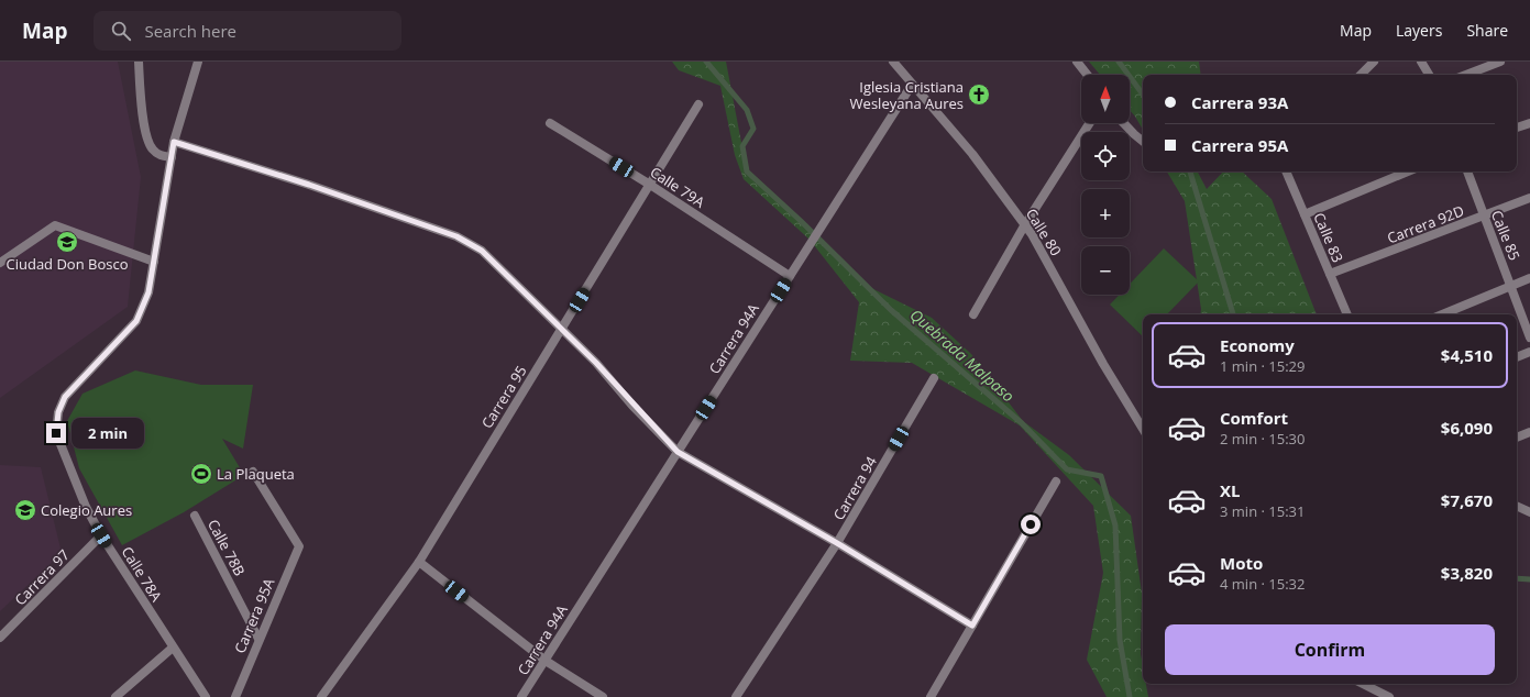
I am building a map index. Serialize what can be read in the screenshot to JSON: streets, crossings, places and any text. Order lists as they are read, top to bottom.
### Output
{
  "streets": {
    "street": [
      "Calle 79A",
      "Carrera 92D",
      "Calle 80",
      "Calle 85",
      "Calle 83",
      "Carrera 94A",
      "Carrera 95",
      "Carrera 94",
      "Calle 78B",
      "Calle 78A",
      "Carrera 97",
      "Carrera 95A"
    ]
  },
  "crossings": [
    ["Calle 79A", "Carrera 94A"],
    ["Calle 79A", "Carrera 95"],
    ["Carrera 92D", "Calle 85"],
    ["Carrera 92D", "Calle 83"],
    ["Calle 80", "Carrera 94A"],
    ["Calle 78B", "Carrera 95A"],
    ["Calle 78A", "Carrera 97"]
  ],
  "water": ["Quebrada Malpaso"],
  "places": {
    "church": ["Iglesia Cristiana Wesleyana Aures"],
    "school or university": ["Ciudad Don Bosco", "Colegio Aures"],
    "sports": ["La Plaqueta"]
  },
  "north": "top",
  "page": {
    "header": "Map",
    "search": "Search here",
    "nav": ["Map", "Layers", "Share"],
    "map_buttons": ["+", "−"],
    "banner": ["Carrera 93A", "Carrera 95A"],
    "list": [
      {
        "name": "Economy",
        "note": "1 min · 15:29",
        "value": "$4,510"
      },
      {
        "name": "Comfort",
        "note": "2 min · 15:30",
        "value": "$6,090"
      },
      {
        "name": "XL",
        "note": "3 min · 15:31",
        "value": "$7,670"
      },
      {
        "name": "Moto",
        "note": "4 min · 15:32",
        "value": "$3,820"
      }
    ],
    "bubble": "2 min",
    "buttons": "Confirm"
  }
}
